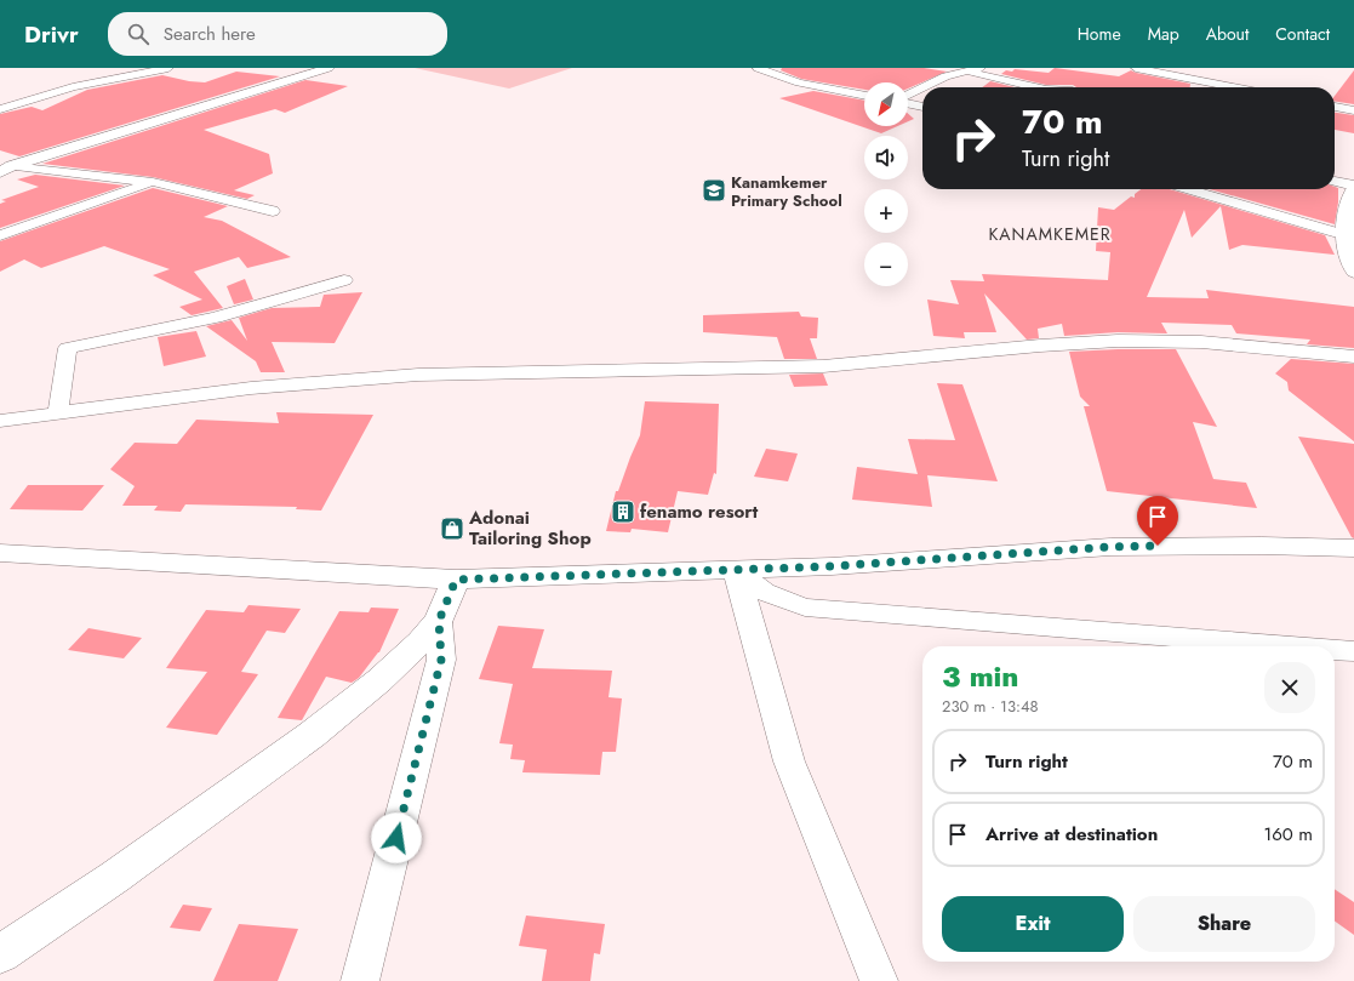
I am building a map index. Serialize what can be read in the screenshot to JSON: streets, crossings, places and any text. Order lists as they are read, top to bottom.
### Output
{
  "districts": ["KANAMKEMER"],
  "places": {
    "school or university": ["Kanamkemer Primary School"],
    "building": ["fenamo resort"],
    "shop": ["Adonai Tailoring Shop"]
  },
  "north": "bottom left",
  "page": {
    "header": "Drivr",
    "search": "Search here",
    "nav": [
      "Home",
      "Map",
      "About",
      "Contact"
    ],
    "map_buttons": ["+", "−"],
    "turn": ["70 m", "Turn right"],
    "heading": ["3 min", "230 m · 13:48"],
    "list": [
      {
        "name": "Turn right",
        "value": "70 m"
      },
      {
        "name": "Arrive at destination",
        "value": "160 m"
      }
    ],
    "buttons": ["Exit", "Share"]
  }
}
